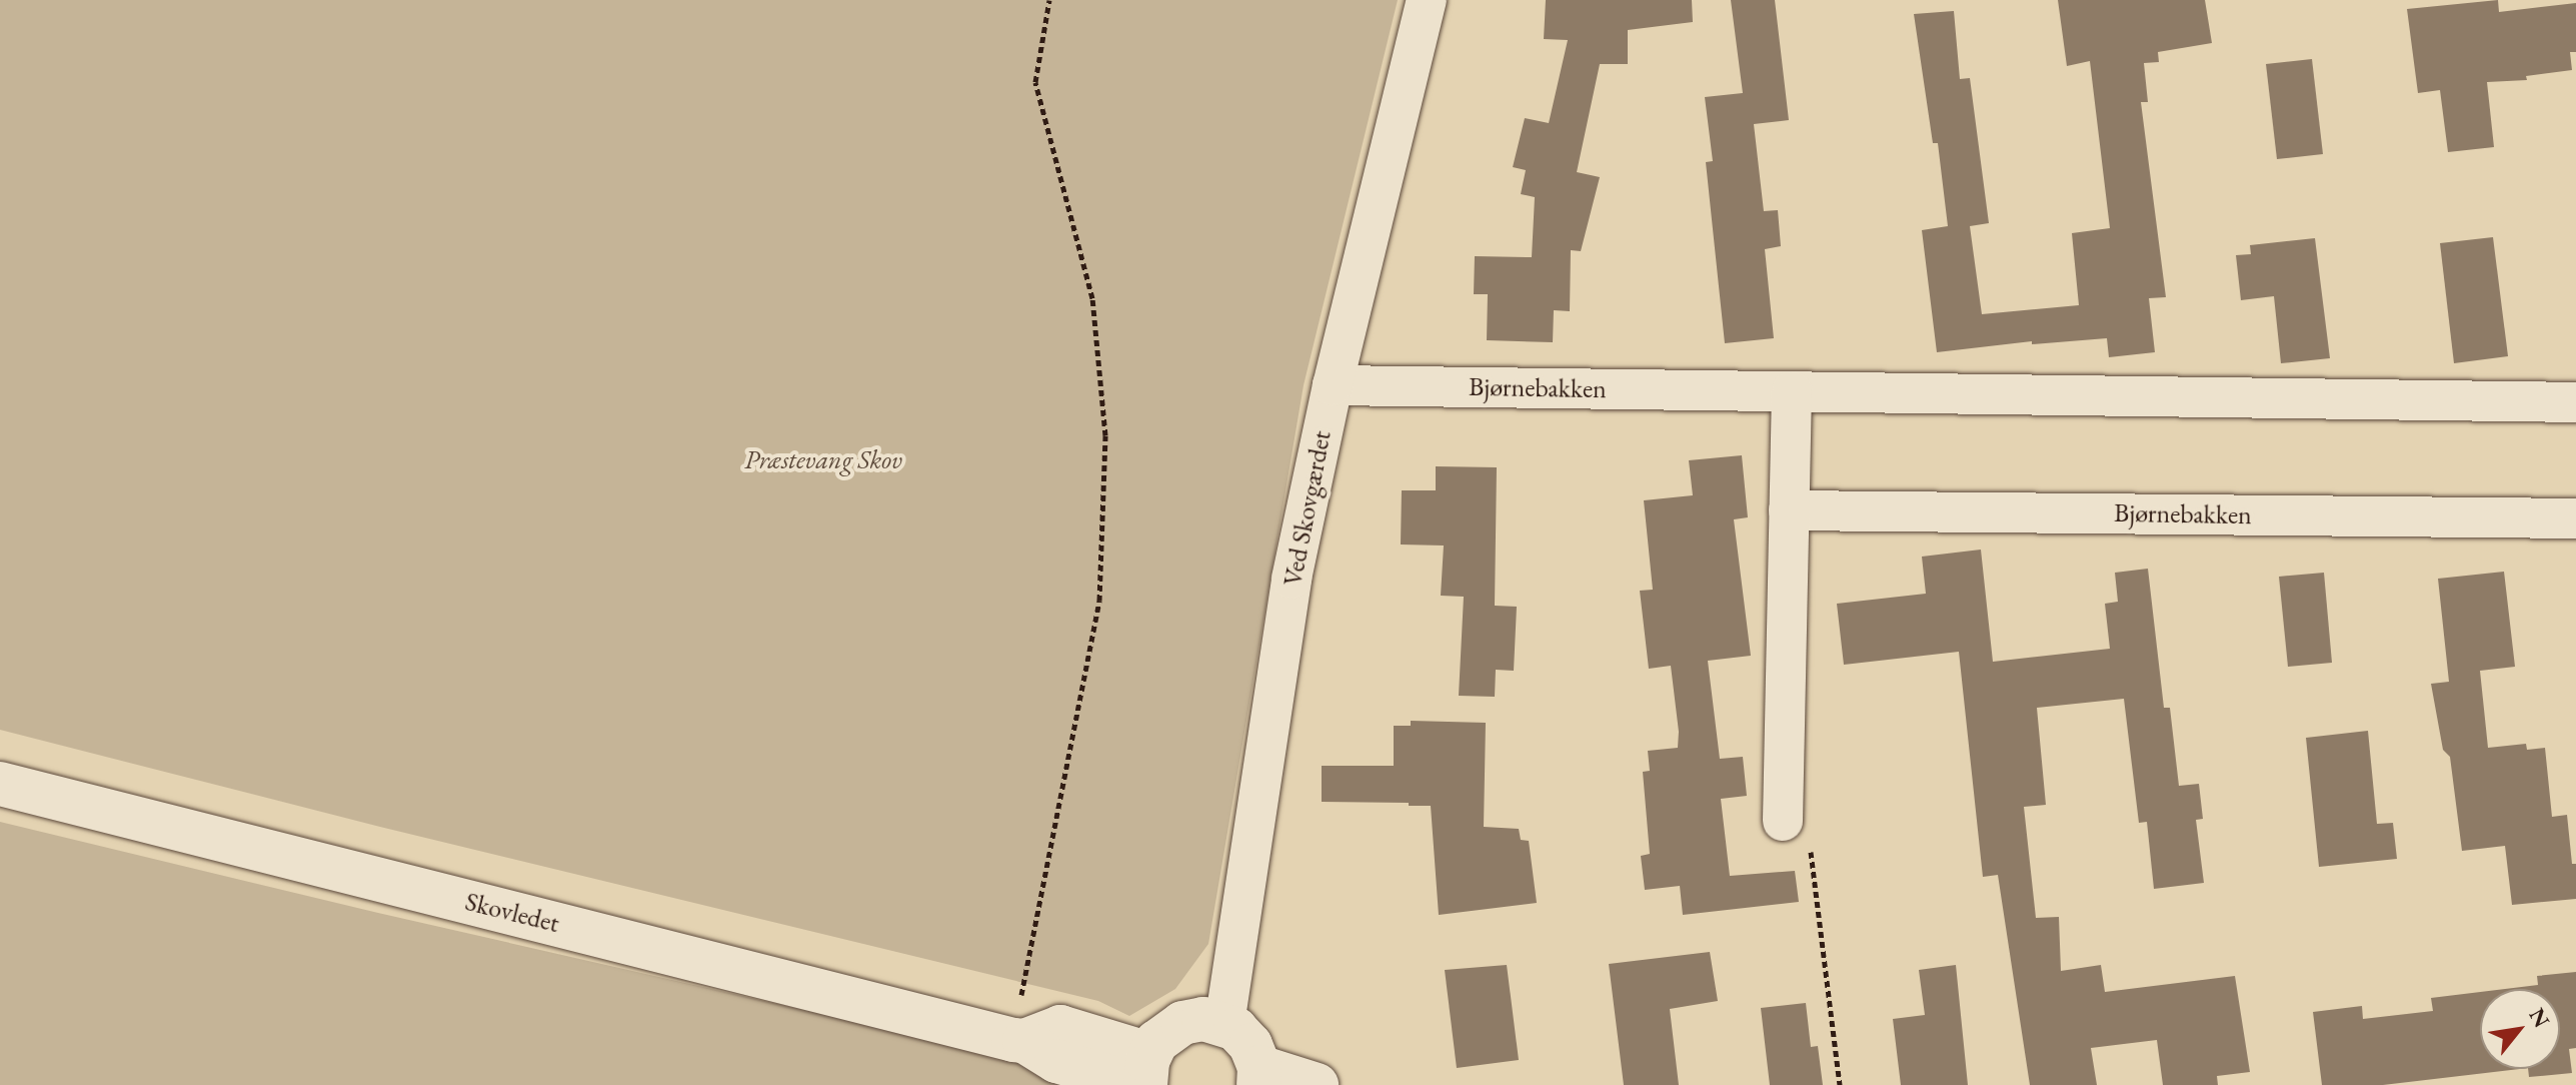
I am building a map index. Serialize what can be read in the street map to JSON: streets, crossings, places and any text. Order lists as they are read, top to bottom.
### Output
{
  "streets": {
    "street": ["Bjørnebakken", "Ved Skovgærdet", "Skovledet"]
  },
  "crossings": [
    ["Bjørnebakken", "Ved Skovgærdet"]
  ],
  "parks": ["Præstevang Skov"],
  "north": "top right"
}
